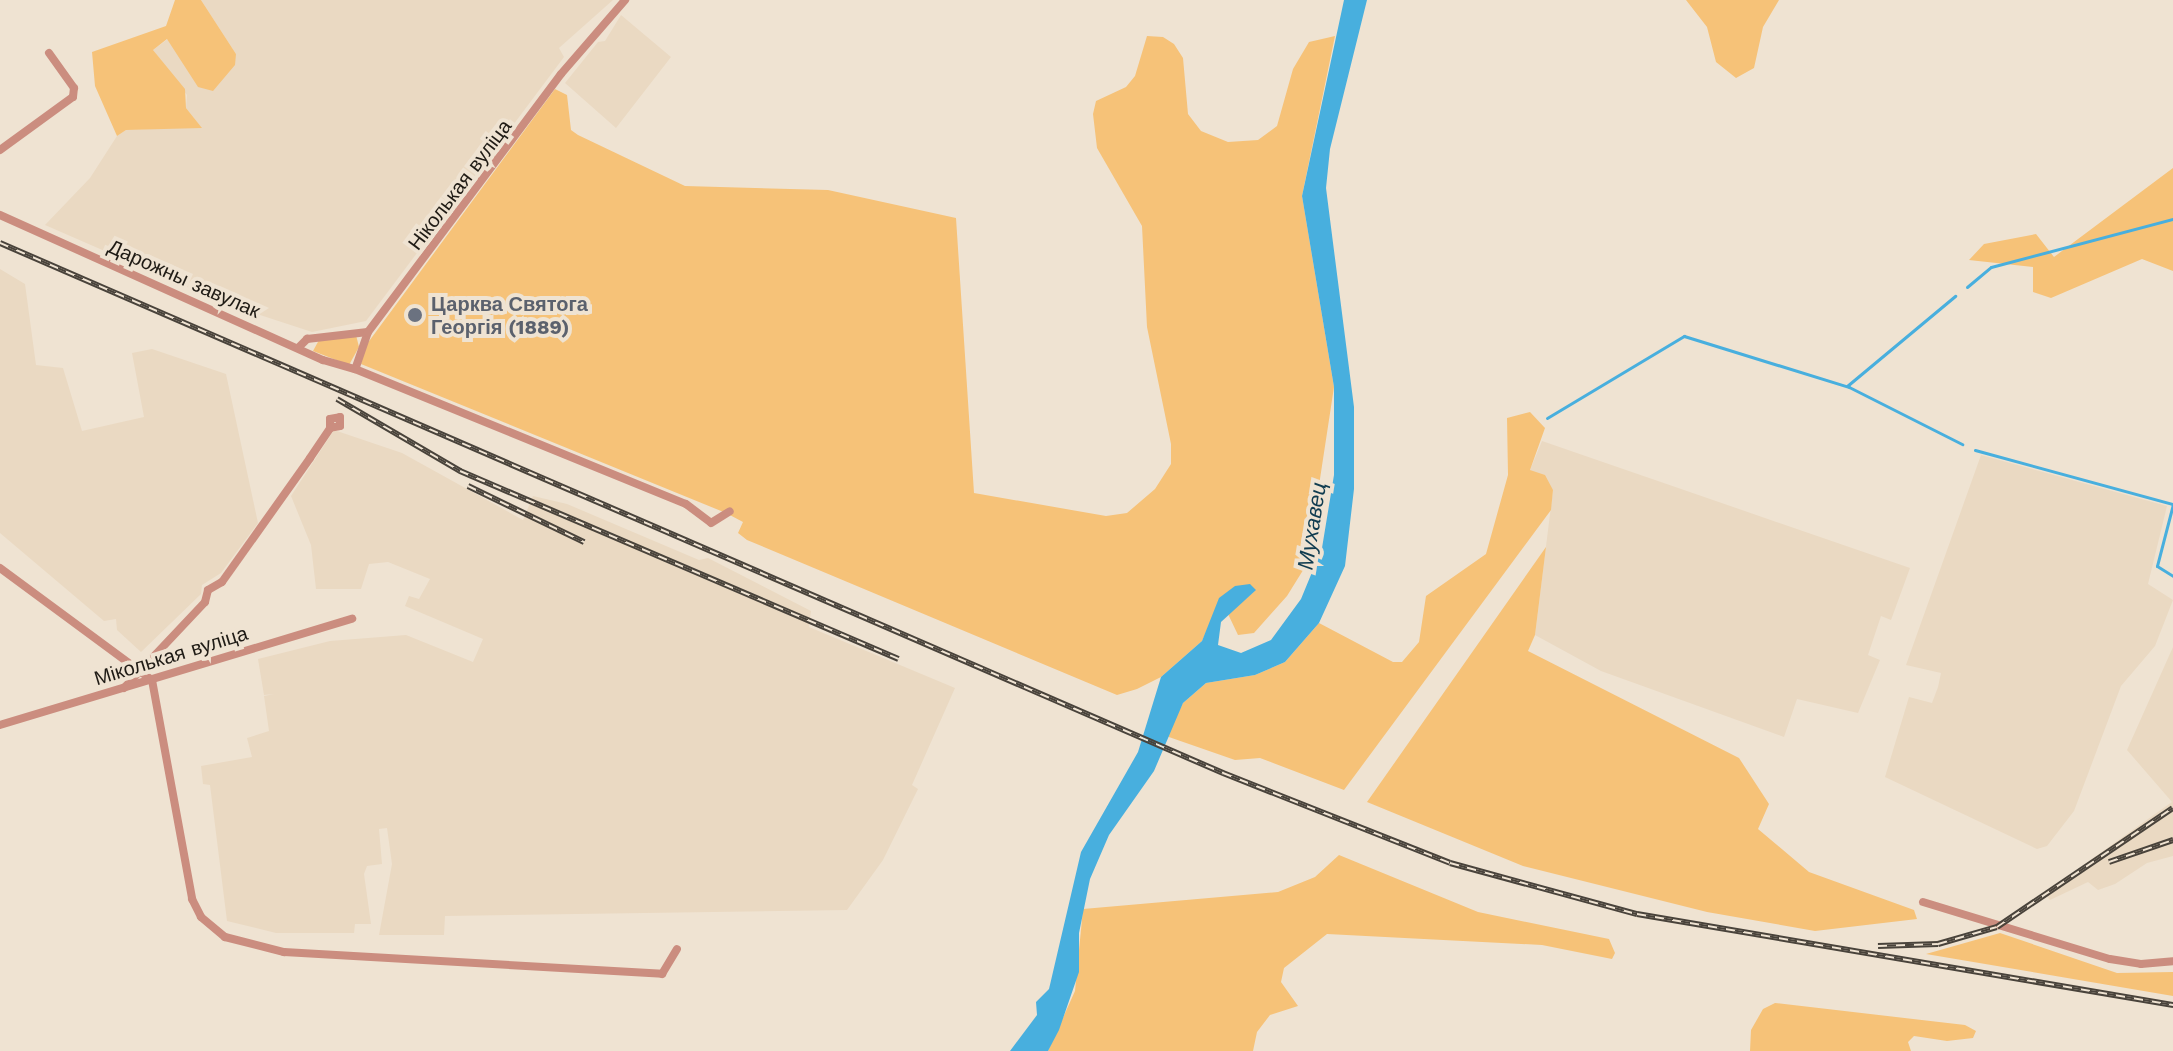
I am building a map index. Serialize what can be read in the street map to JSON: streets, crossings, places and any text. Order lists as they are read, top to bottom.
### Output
{
  "streets": {
    "street": ["Ніколькая вуліца", "Дарожны завулак", "Міколькая вуліца"]
  },
  "crossings": [
    ["Ніколькая вуліца", "Дарожны завулак"]
  ],
  "water": ["Мухавец"],
  "places": ["Царква Святога Георгія (1889)"]
}
